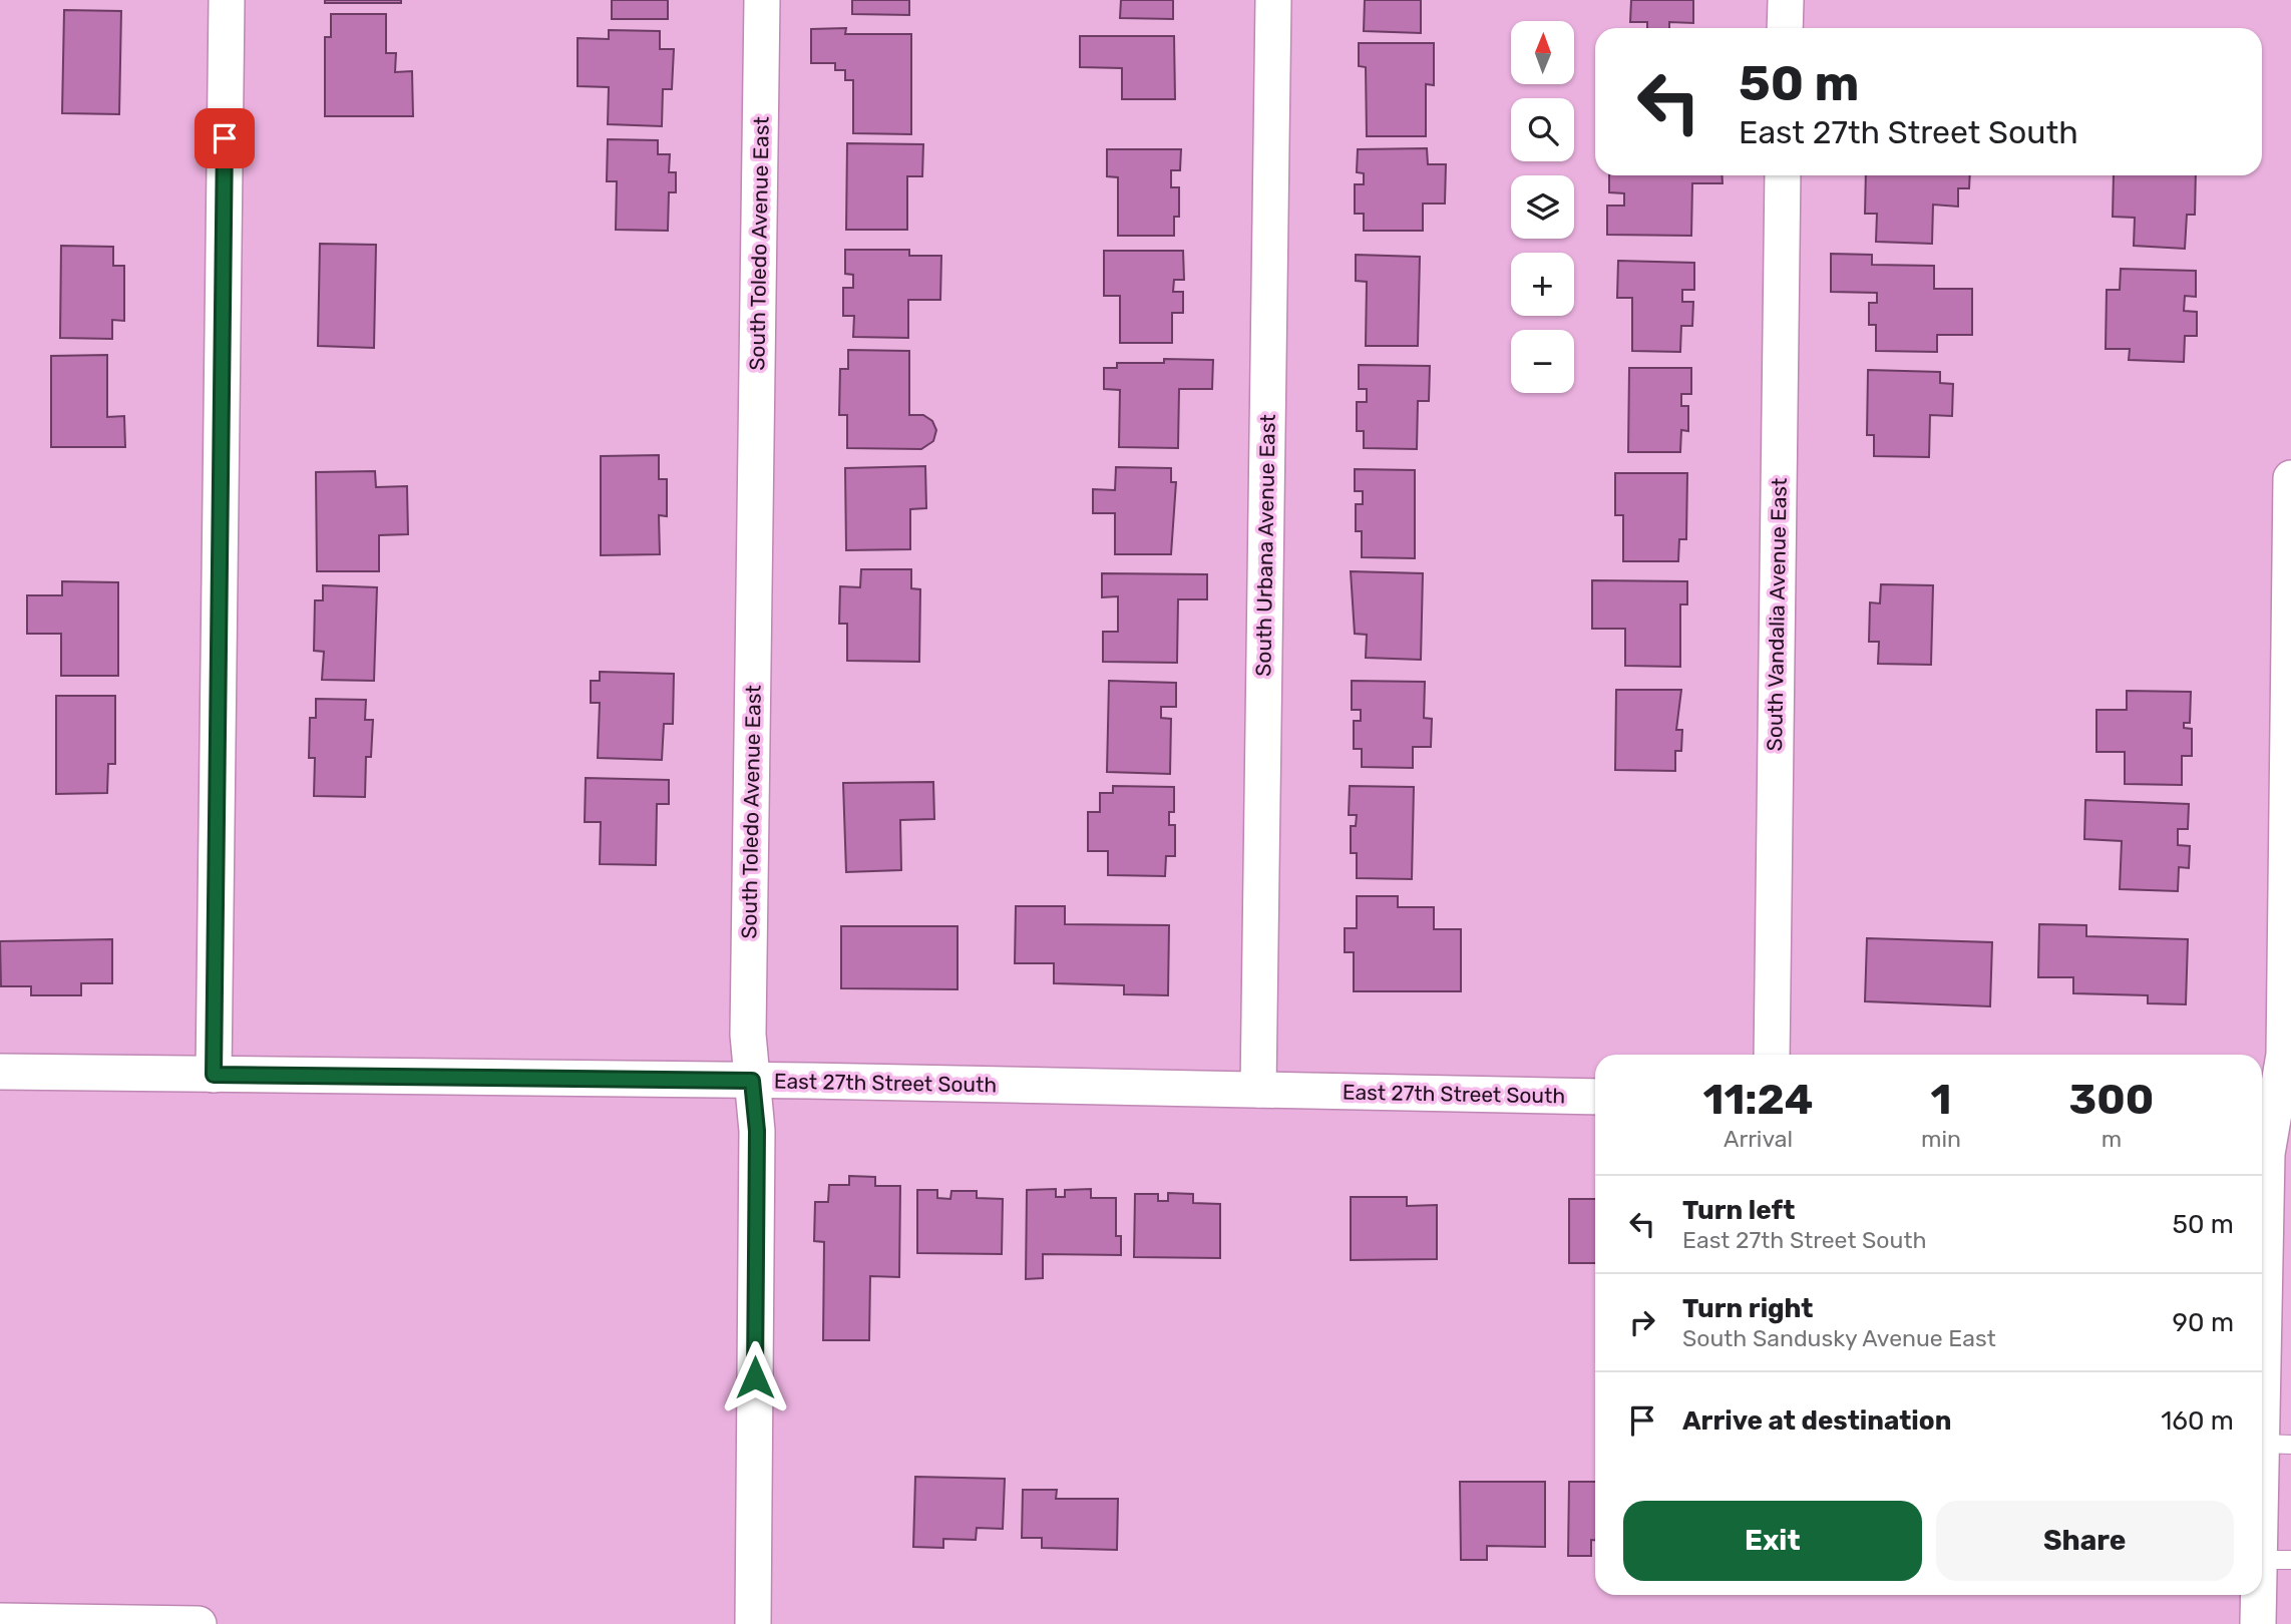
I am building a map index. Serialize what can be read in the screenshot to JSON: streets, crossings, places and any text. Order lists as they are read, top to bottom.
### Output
{
  "streets": {
    "street": [
      "South Toledo Avenue East",
      "South Urbana Avenue East",
      "South Vandalia Avenue East",
      "East 27th Street South"
    ]
  },
  "crossings": [
    ["South Toledo Avenue East", "East 27th Street South"],
    ["South Urbana Avenue East", "East 27th Street South"]
  ],
  "north": "top",
  "page": {
    "map_buttons": ["+", "−"],
    "turn": ["50 m", "East 27th Street South"],
    "eta": [
      "11:24",
      "Arrival",
      "1",
      "min",
      "300",
      "m"
    ],
    "list": [
      {
        "name": "Turn left",
        "note": "East 27th Street South",
        "value": "50 m"
      },
      {
        "name": "Turn right",
        "note": "South Sandusky Avenue East",
        "value": "90 m"
      },
      {
        "name": "Arrive at destination",
        "value": "160 m"
      }
    ],
    "buttons": ["Exit", "Share"]
  }
}
